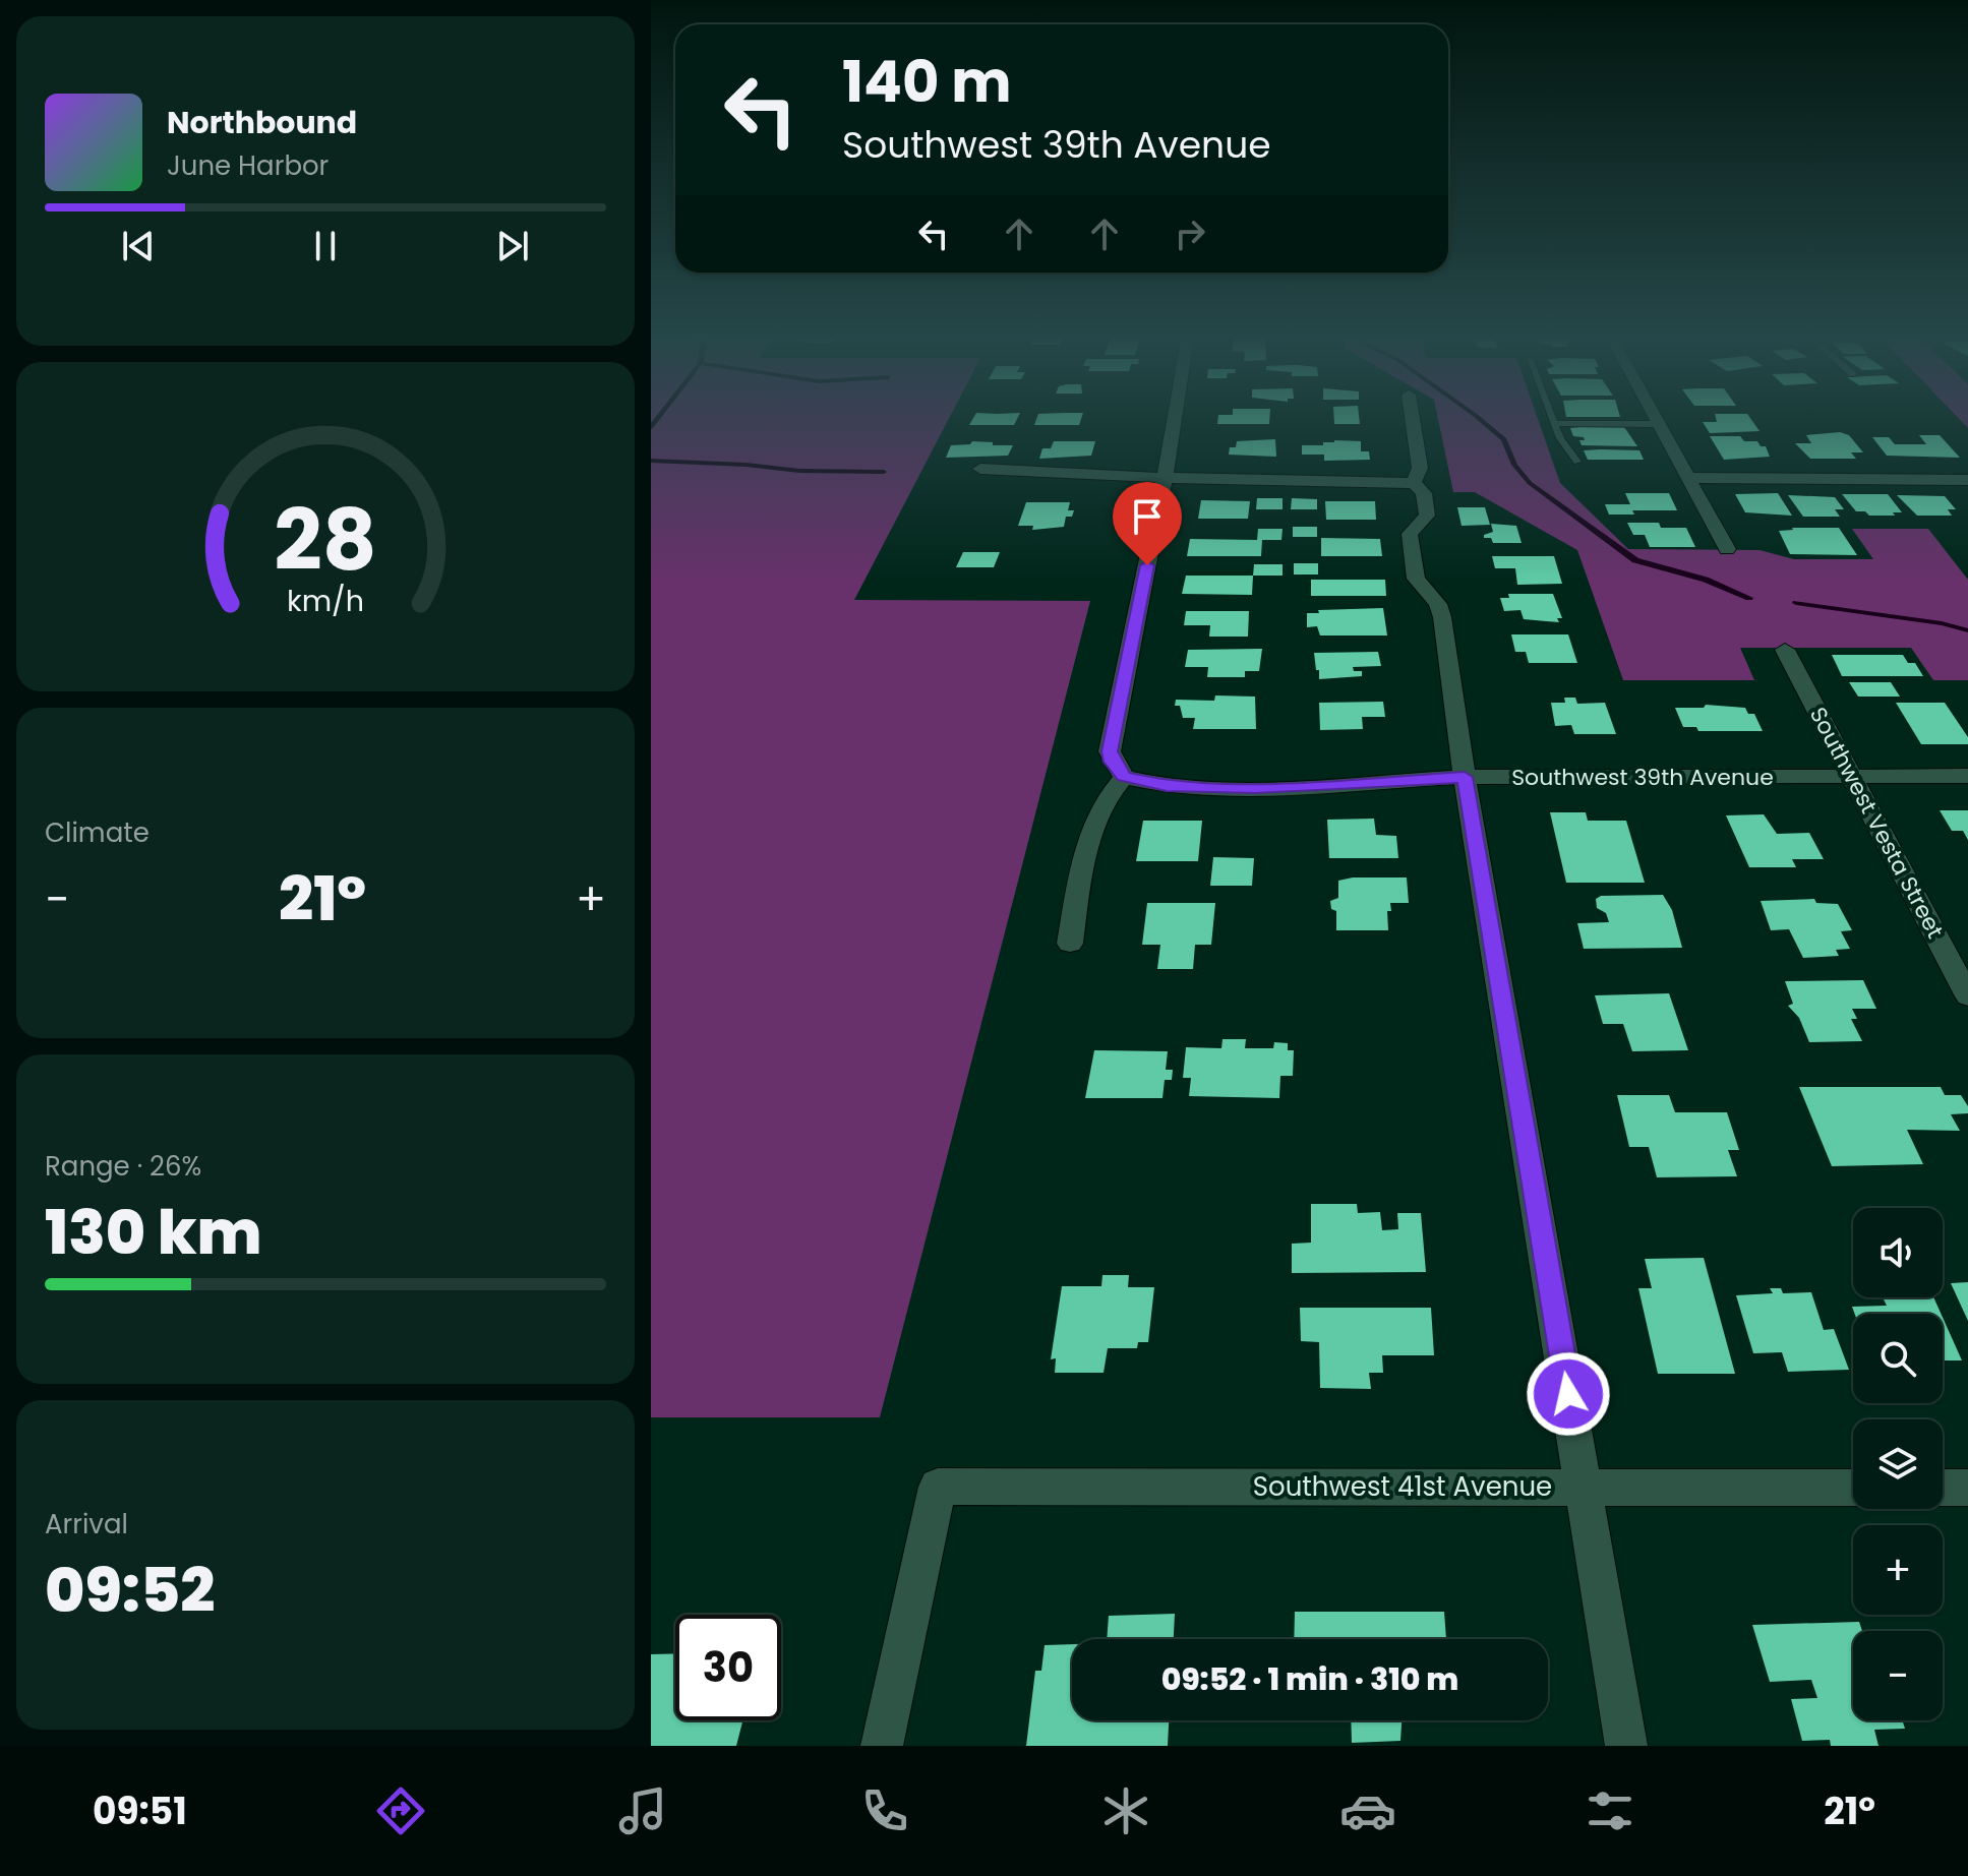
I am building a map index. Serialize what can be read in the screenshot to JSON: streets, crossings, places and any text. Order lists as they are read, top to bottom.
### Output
{
  "streets": {
    "street": ["Southwest 39th Avenue", "Southwest Vesta Street", "Southwest 41st Avenue"]
  },
  "crossings": [
    ["Southwest 39th Avenue", "Southwest Vesta Street"]
  ],
  "page": {
    "turn": ["140 m", "Southwest 39th Avenue"],
    "song": ["Northbound", "June Harbor"],
    "tile": [
      "Climate",
      ["Range · 26%", "130 km"],
      ["Arrival", "09:52"]
    ],
    "heat": ["−", "21°", "+"],
    "map_buttons": ["+", "−"],
    "limit": "30",
    "trip": "09:52 · 1 min · 310 m",
    "tabs": ["09:51", "21°"],
    "gauge": ["28", "km/h"]
  }
}
